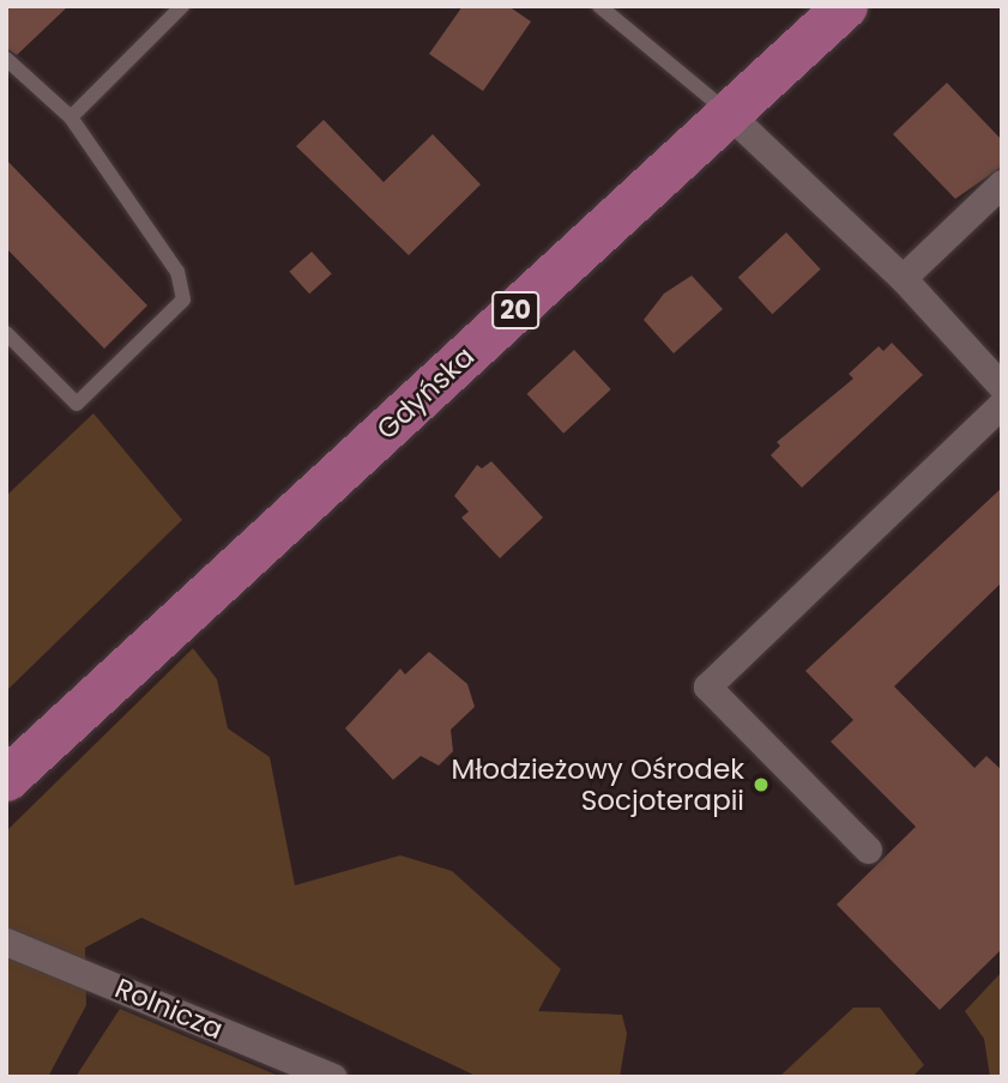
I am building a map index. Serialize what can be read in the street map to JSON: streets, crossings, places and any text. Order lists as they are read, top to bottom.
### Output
{
  "streets": {
    "main road": ["20", "Gdyńska"],
    "street": ["Rolnicza"]
  },
  "places": ["Młodzieżowy Ośrodek Socjoterapii"]
}
